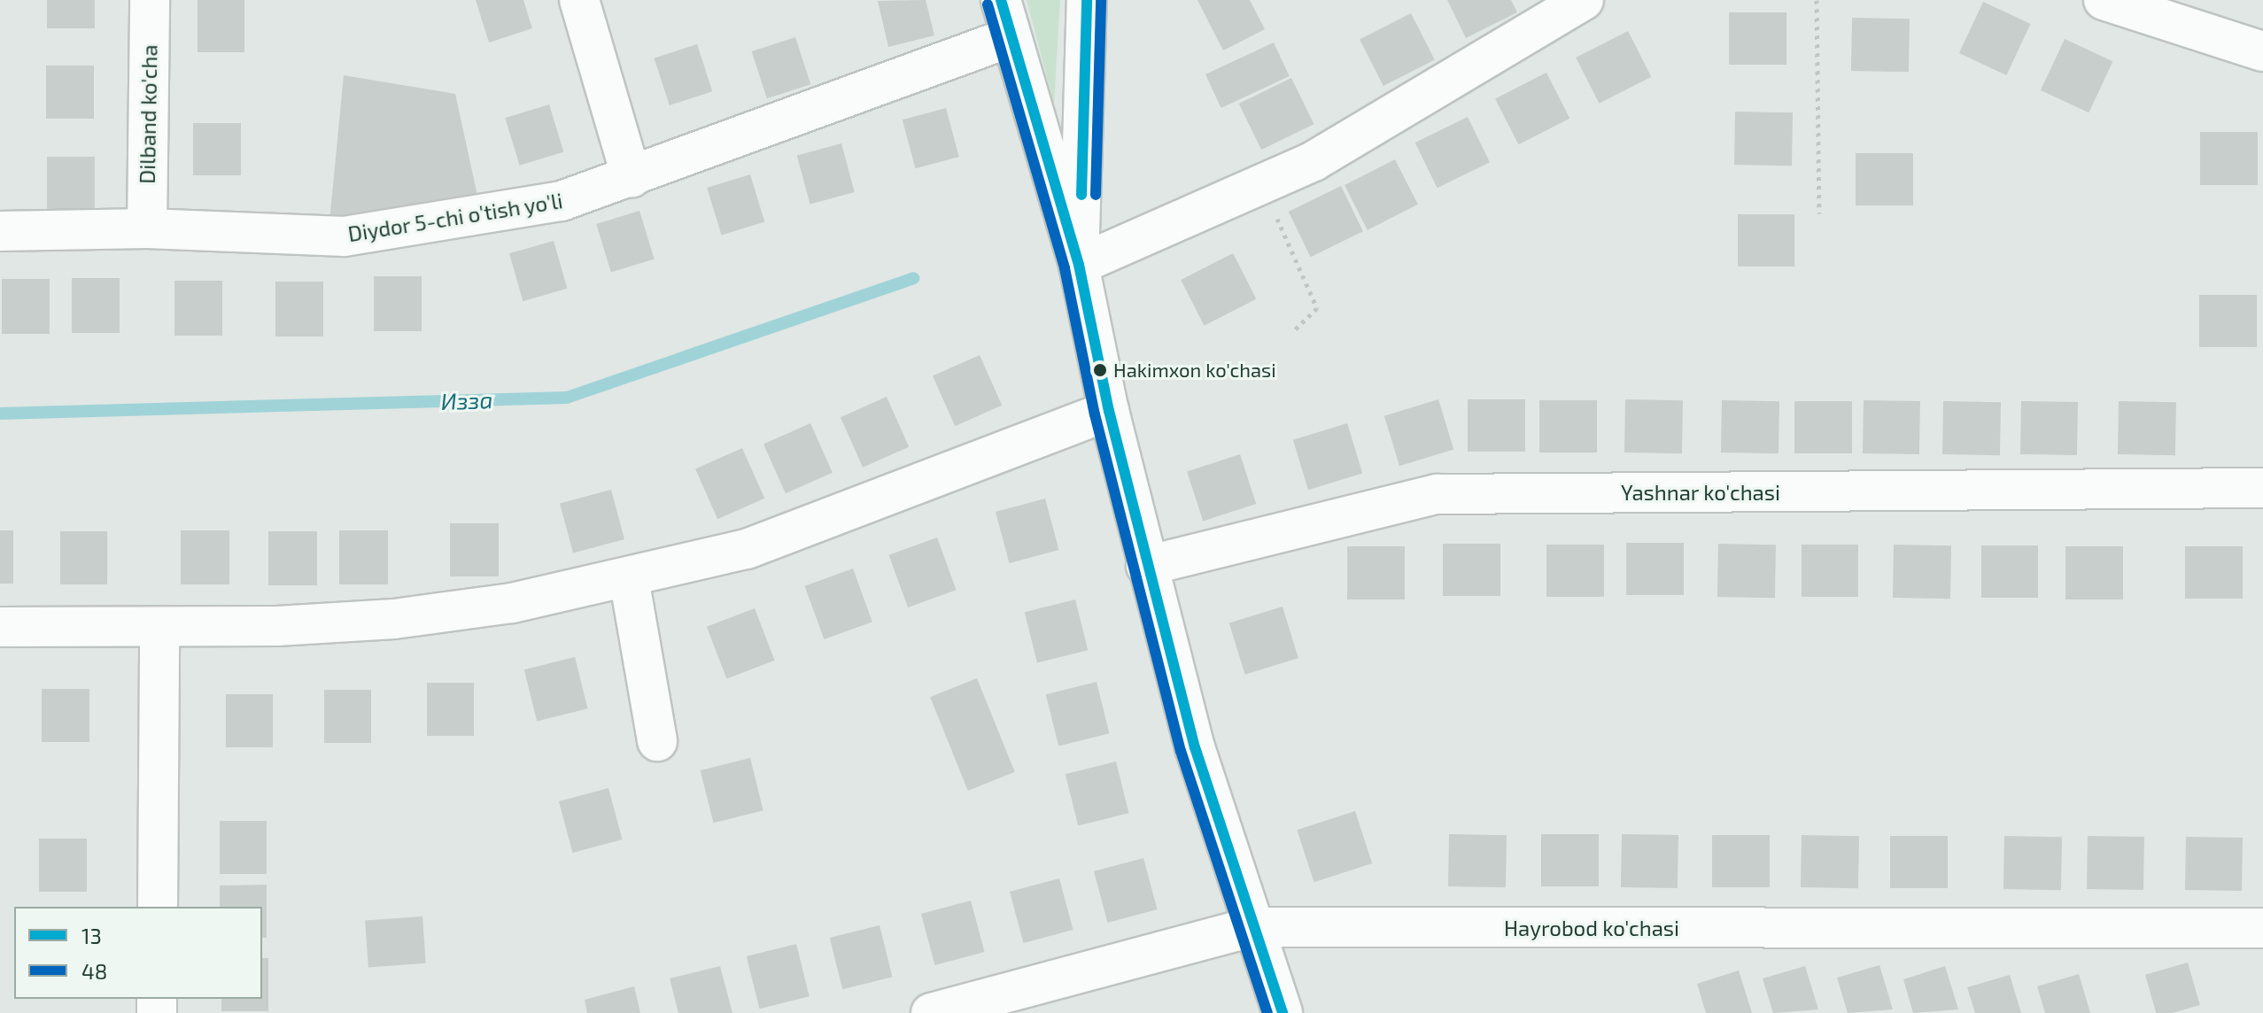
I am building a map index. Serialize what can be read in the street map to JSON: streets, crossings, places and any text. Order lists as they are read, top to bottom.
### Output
{
  "streets": {
    "street": [
      "Dilband ko'cha",
      "Diydor 5-chi o'tish yo'li",
      "Yashnar ko'chasi",
      "Hayrobod ko'chasi"
    ]
  },
  "crossings": [
    ["Dilband ko'cha", "Diydor 5-chi o'tish yo'li"]
  ],
  "water": ["Изза"],
  "places": ["Hakimxon ko'chasi"],
  "lines": ["transit line 13", "transit line 48"],
  "legend": ["13", "48"]
}
